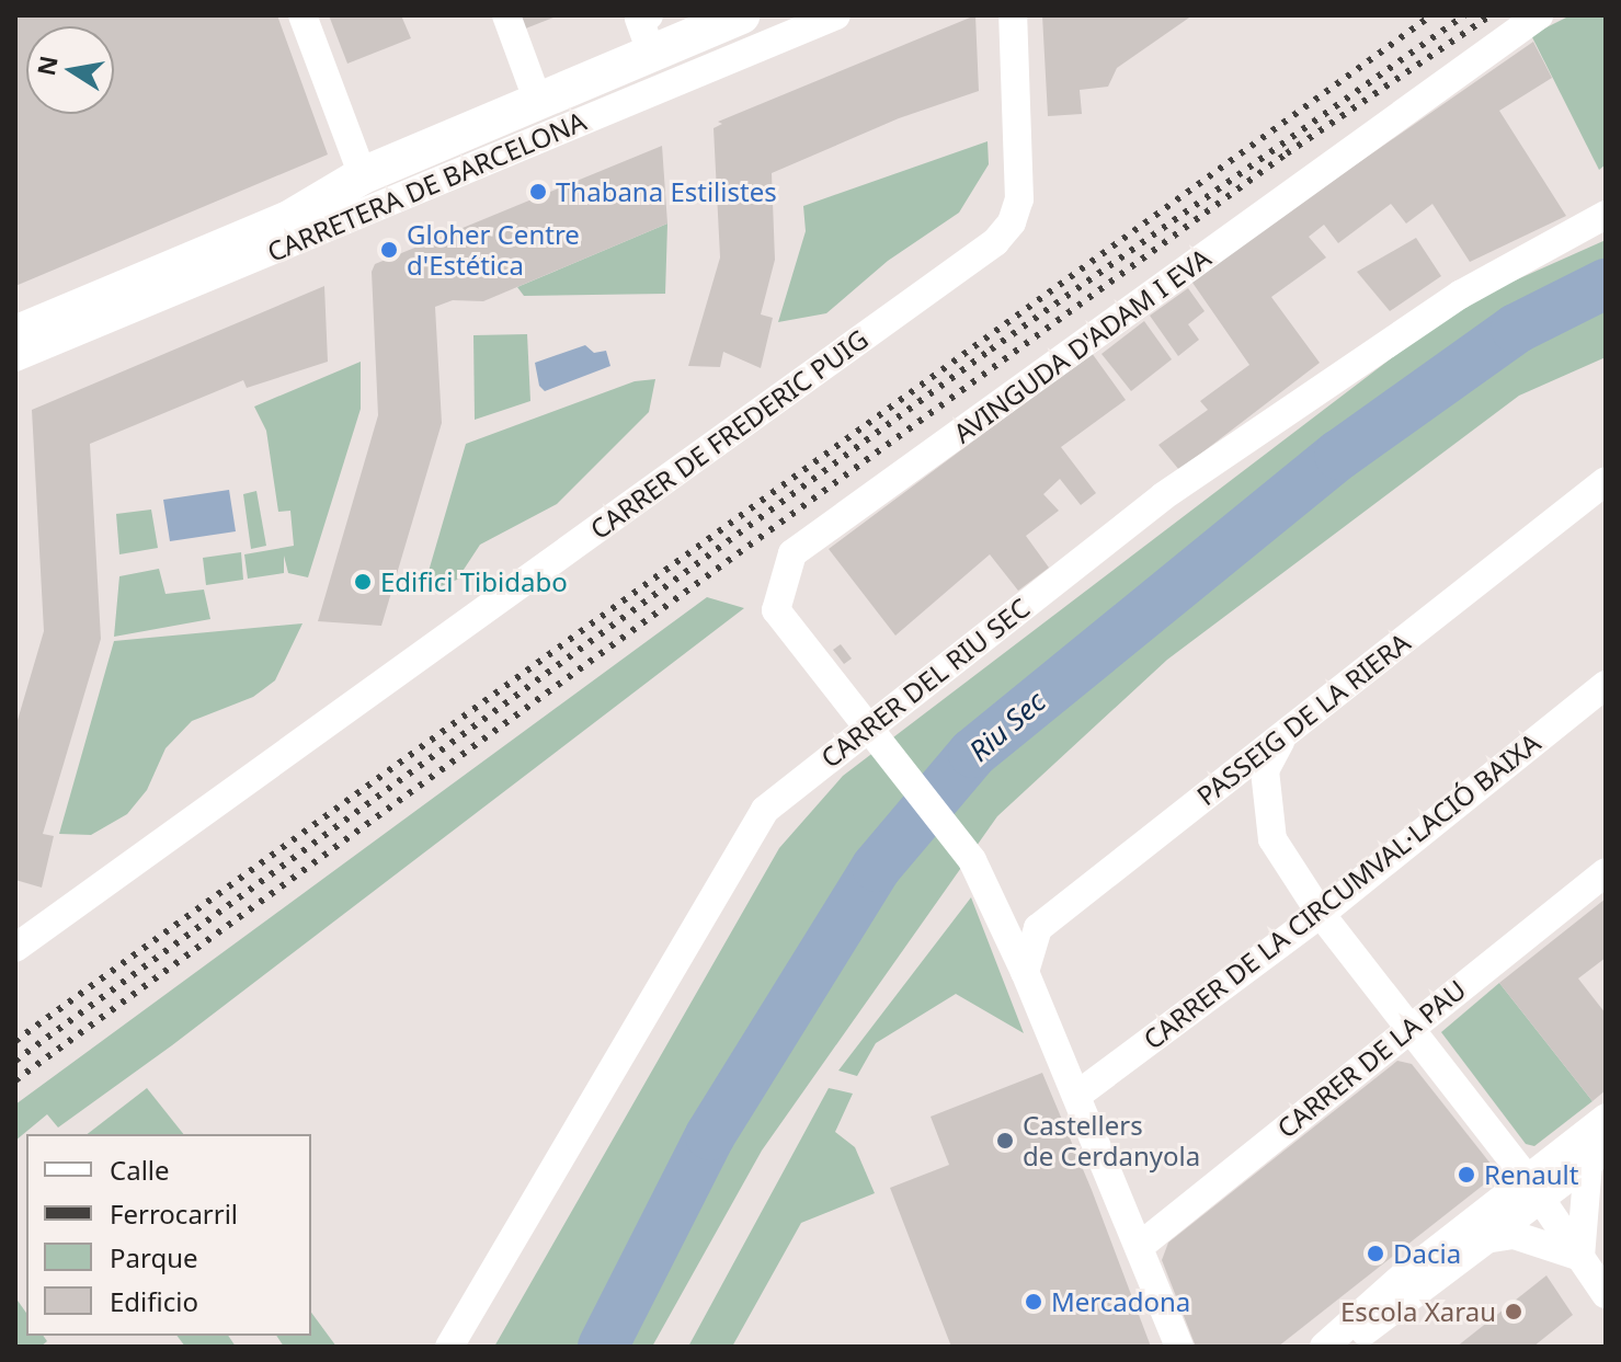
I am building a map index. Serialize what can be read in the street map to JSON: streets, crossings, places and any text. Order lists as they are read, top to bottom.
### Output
{
  "streets": {
    "main road": ["CARRETERA DE BARCELONA"],
    "street": [
      "AVINGUDA D'ADAM I EVA",
      "CARRER DE FREDERIC PUIG",
      "CARRER DEL RIU SEC",
      "PASSEIG DE LA RIERA",
      "CARRER DE LA CIRCUMVAL·LACIÓ BAIXA",
      "CARRER DE LA PAU"
    ]
  },
  "crossings": [
    ["AVINGUDA D'ADAM I EVA", "CARRER DEL RIU SEC"]
  ],
  "water": ["Riu Sec"],
  "places": [
    "Thabana Estilistes",
    "Gloher Centre d'Estética",
    "Edifici Tibidabo",
    "Castellers de Cerdanyola",
    "Renault",
    "Dacia",
    "Mercadona",
    "Escola Xarau"
  ],
  "legend": [
    "Calle",
    "Ferrocarril",
    "Parque",
    "Edificio"
  ],
  "north": "left"
}
